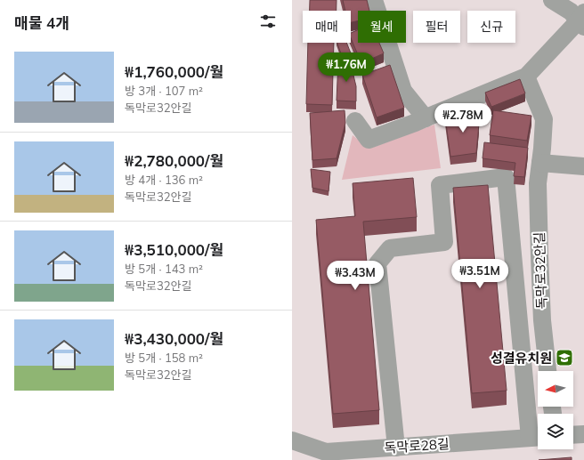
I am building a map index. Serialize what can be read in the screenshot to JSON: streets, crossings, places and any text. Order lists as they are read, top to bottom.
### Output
{
  "streets": {
    "street": ["독막로32안길", "독막로28길"]
  },
  "places": {
    "school or university": ["성결유치원"]
  },
  "north": "left",
  "page": {
    "heading": "매물 4개",
    "chip": [
      "매매",
      "월세",
      "필터",
      "신규"
    ],
    "list": [
      {
        "name": "₩1,760,000/월",
        "note": "방 3개 · 107 m² · 독막로32안길"
      },
      {
        "name": "₩2,780,000/월",
        "note": "방 4개 · 136 m² · 독막로32안길"
      },
      {
        "name": "₩3,510,000/월",
        "note": "방 5개 · 143 m² · 독막로32안길"
      },
      {
        "name": "₩3,430,000/월",
        "note": "방 5개 · 158 m² · 독막로32안길"
      }
    ],
    "price": [
      "₩1.76M",
      "₩2.78M",
      "₩3.51M",
      "₩3.43M"
    ]
  }
}
